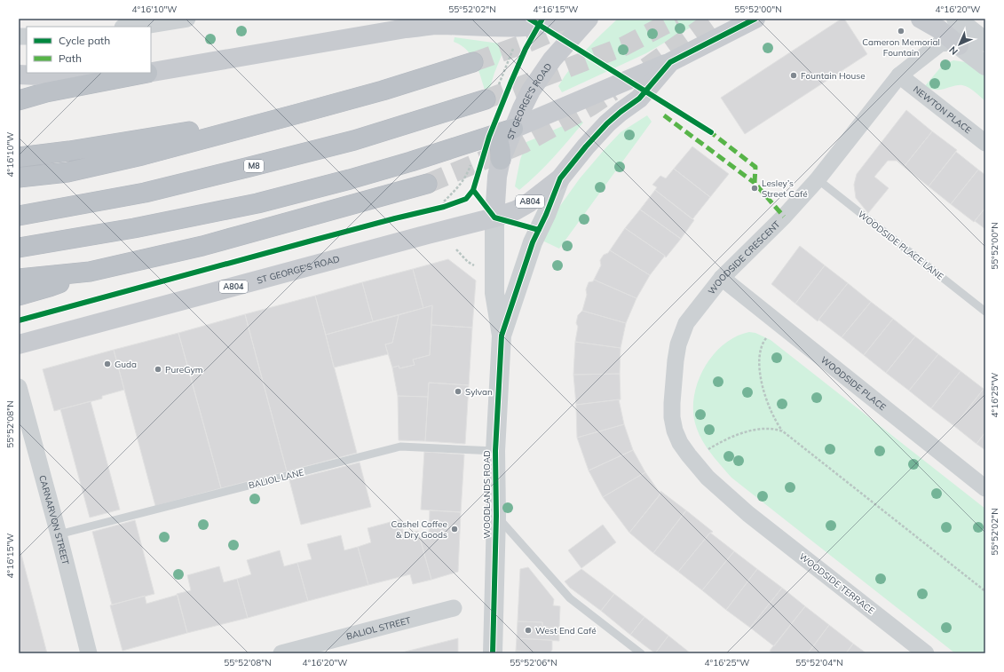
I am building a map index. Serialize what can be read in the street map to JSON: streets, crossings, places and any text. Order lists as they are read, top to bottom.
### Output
{
  "streets": {
    "highway": ["M8"],
    "main road": ["ST GEORGE'S ROAD", "A804"],
    "street": [
      "NEWTON PLACE",
      "WOODSIDE CRESCENT",
      "WOODSIDE PLACE",
      "WOODLANDS ROAD",
      "CARNARVON STREET",
      "WOODSIDE TERRACE",
      "BALIOL STREET"
    ],
    "lane": ["WOODSIDE PLACE LANE", "BALIOL LANE"]
  },
  "crossings": [
    ["ST GEORGE'S ROAD", "A804"],
    ["ST GEORGE'S ROAD", "WOODLANDS ROAD"],
    ["NEWTON PLACE", "WOODSIDE CRESCENT"],
    ["A804", "WOODLANDS ROAD"],
    ["WOODSIDE PLACE LANE", "WOODSIDE CRESCENT"],
    ["WOODSIDE CRESCENT", "WOODSIDE PLACE"],
    ["WOODSIDE CRESCENT", "WOODSIDE TERRACE"],
    ["BALIOL LANE", "WOODLANDS ROAD"],
    ["BALIOL LANE", "CARNARVON STREET"]
  ],
  "places": [
    "Cameron Memorial Fountain",
    "Fountain House",
    "Lesley’s Street Café",
    "Guda",
    "PureGym",
    "Sylvan",
    "Cashel Coffee & Dry Goods",
    "West End Café"
  ],
  "legend": ["Cycle path", "Path"],
  "north": "bottom left",
  "coordinates": [
    "4°16'10\"W",
    "55°52'02\"N",
    "4°16'15\"W",
    "55°52'00\"N",
    "4°16'20\"W",
    "4°16'25\"W",
    "55°52'08\"N",
    "55°52'06\"N",
    "55°52'04\"N"
  ]
}
